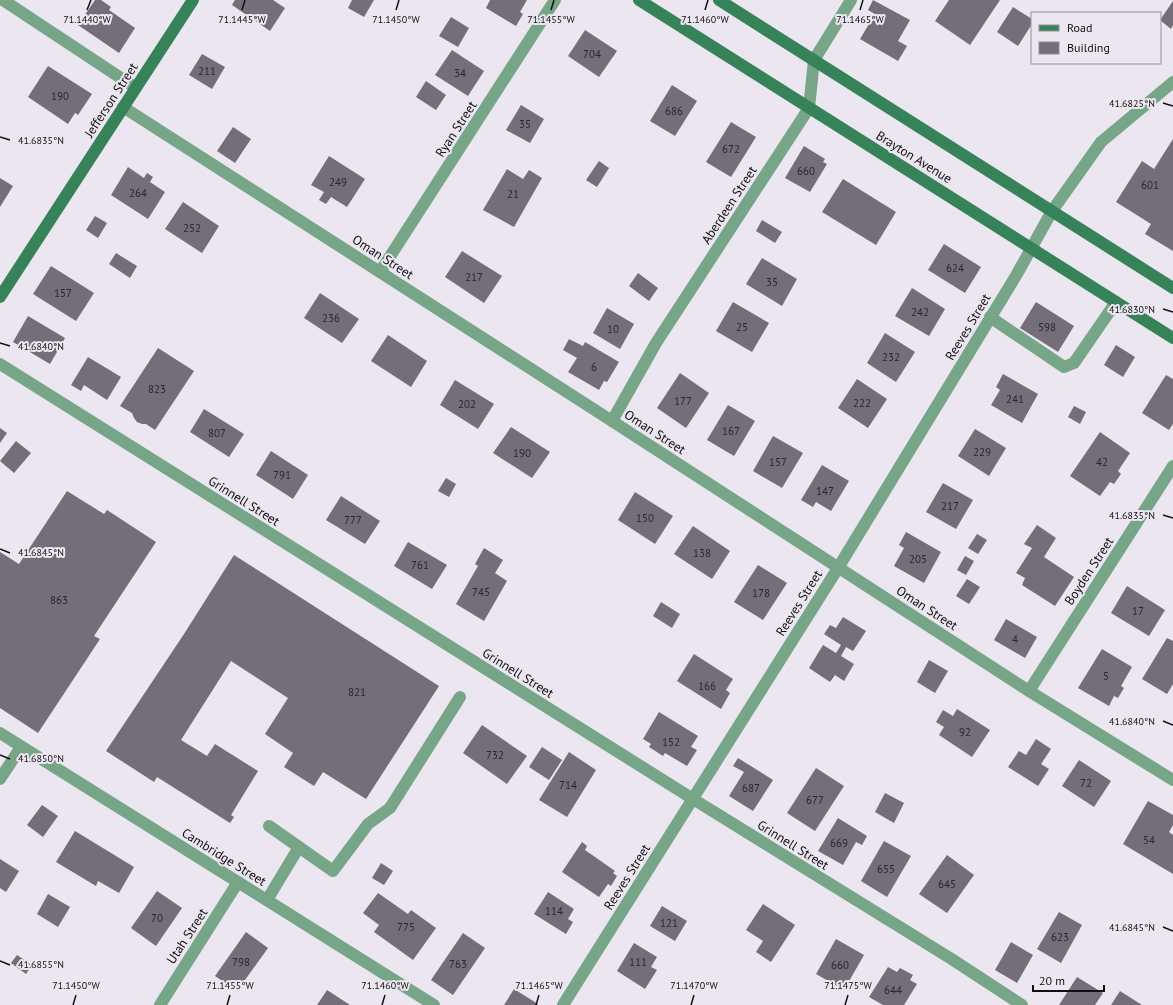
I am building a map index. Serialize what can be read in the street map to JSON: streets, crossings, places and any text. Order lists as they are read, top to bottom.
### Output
{
  "streets": {
    "main road": ["Jefferson Street", "Brayton Avenue"],
    "street": [
      "Ryan Street",
      "Aberdeen Street",
      "Oman Street",
      "Reeves Street",
      "Grinnell Street",
      "Boyden Street",
      "Cambridge Street",
      "Utah Street"
    ]
  },
  "crossings": [
    ["Jefferson Street", "Oman Street"],
    ["Ryan Street", "Oman Street"],
    ["Brayton Avenue", "Aberdeen Street"],
    ["Brayton Avenue", "Reeves Street"],
    ["Aberdeen Street", "Oman Street"],
    ["Oman Street", "Reeves Street"],
    ["Oman Street", "Boyden Street"],
    ["Reeves Street", "Grinnell Street"],
    ["Cambridge Street", "Utah Street"]
  ],
  "house_numbers": [
    "704",
    "211",
    "34",
    "190",
    "686",
    "35",
    "672",
    "660",
    "249",
    "601",
    "264",
    "21",
    "252",
    "624",
    "217",
    "35",
    "157",
    "242",
    "236",
    "25",
    "598",
    "10",
    "232",
    "6",
    "823",
    "241",
    "177",
    "222",
    "202",
    "167",
    "807",
    "229",
    "190",
    "157",
    "42",
    "791",
    "147",
    "217",
    "150",
    "777",
    "138",
    "205",
    "761",
    "745",
    "178",
    "863",
    "17",
    "4",
    "5",
    "166",
    "821",
    "92",
    "152",
    "732",
    "72",
    "714",
    "687",
    "677",
    "54",
    "669",
    "655",
    "645",
    "114",
    "70",
    "121",
    "775",
    "623",
    "798",
    "111",
    "763",
    "660",
    "644"
  ],
  "legend": ["Road", "Building"],
  "scale_bar": "20 m",
  "coordinates": [
    "71.1440°W",
    "71.1445°W",
    "71.1450°W",
    "71.1455°W",
    "71.1460°W",
    "71.1465°W",
    "41.6825°N",
    "41.6835°N",
    "41.6830°N",
    "41.6840°N",
    "41.6845°N",
    "41.6850°N",
    "41.6855°N",
    "71.1475°W",
    "71.1470°W"
  ]
}
